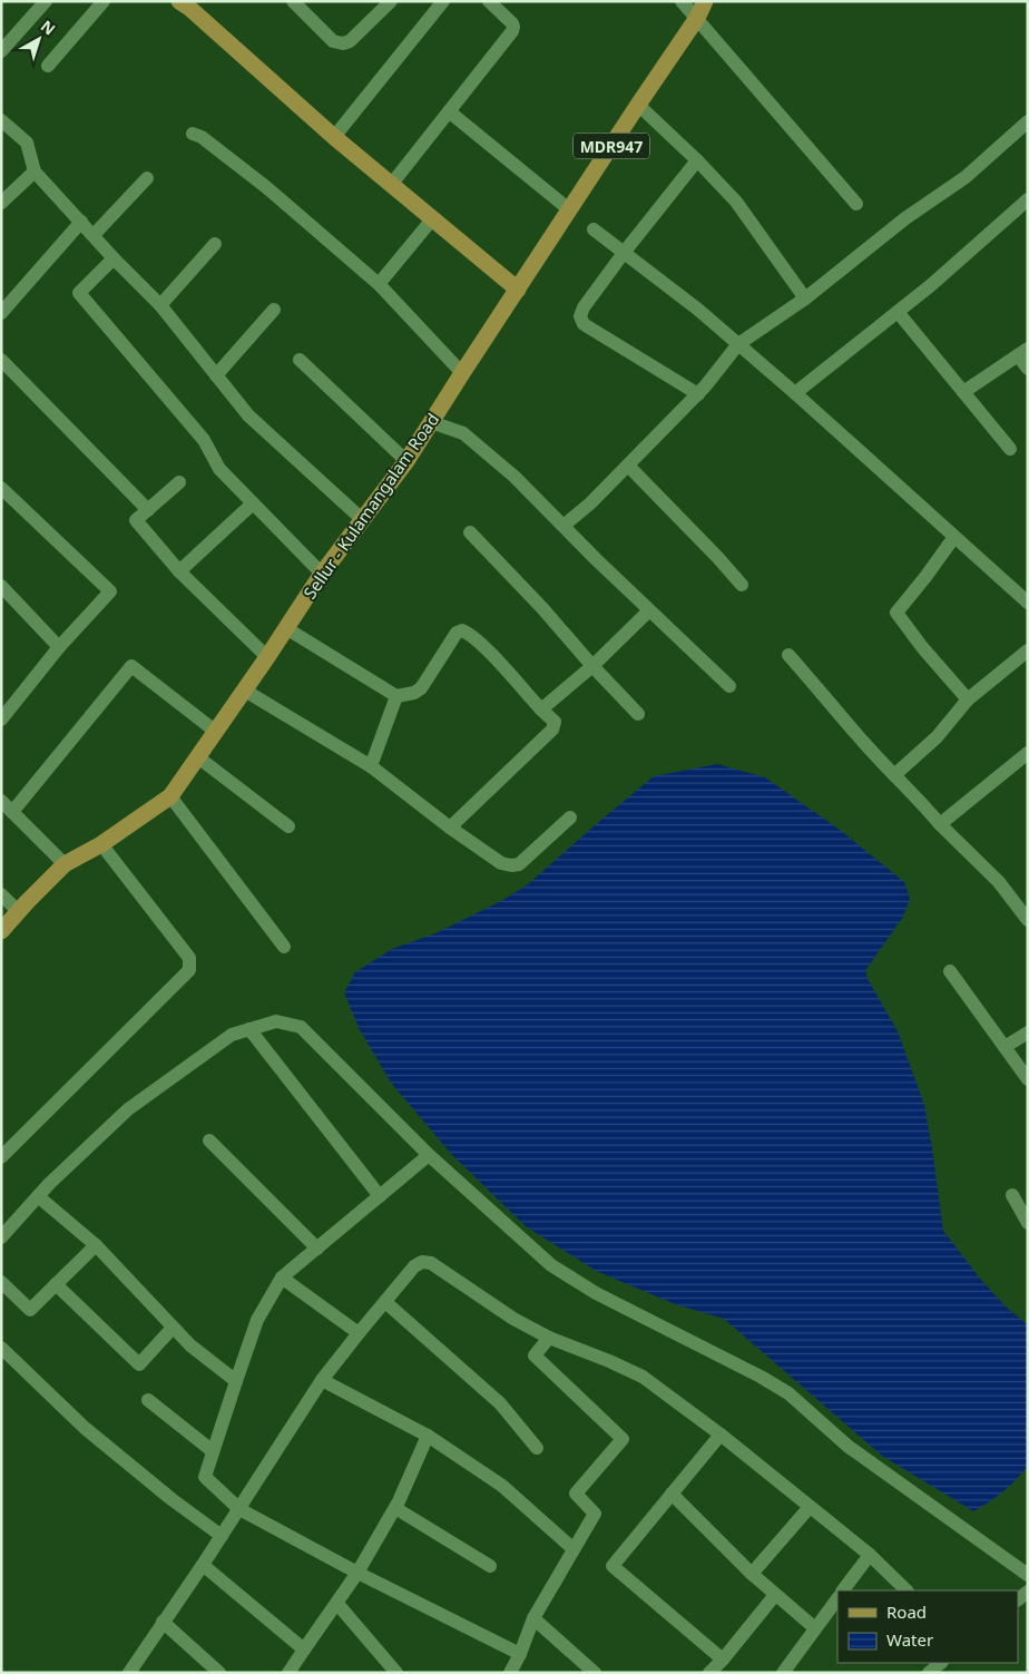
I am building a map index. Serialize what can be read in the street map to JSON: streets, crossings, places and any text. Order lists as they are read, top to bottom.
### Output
{
  "streets": {
    "main road": ["MDR947", "Sellur - Kulamangalam Road"]
  },
  "legend": ["Road", "Water"],
  "north": "top right"
}
